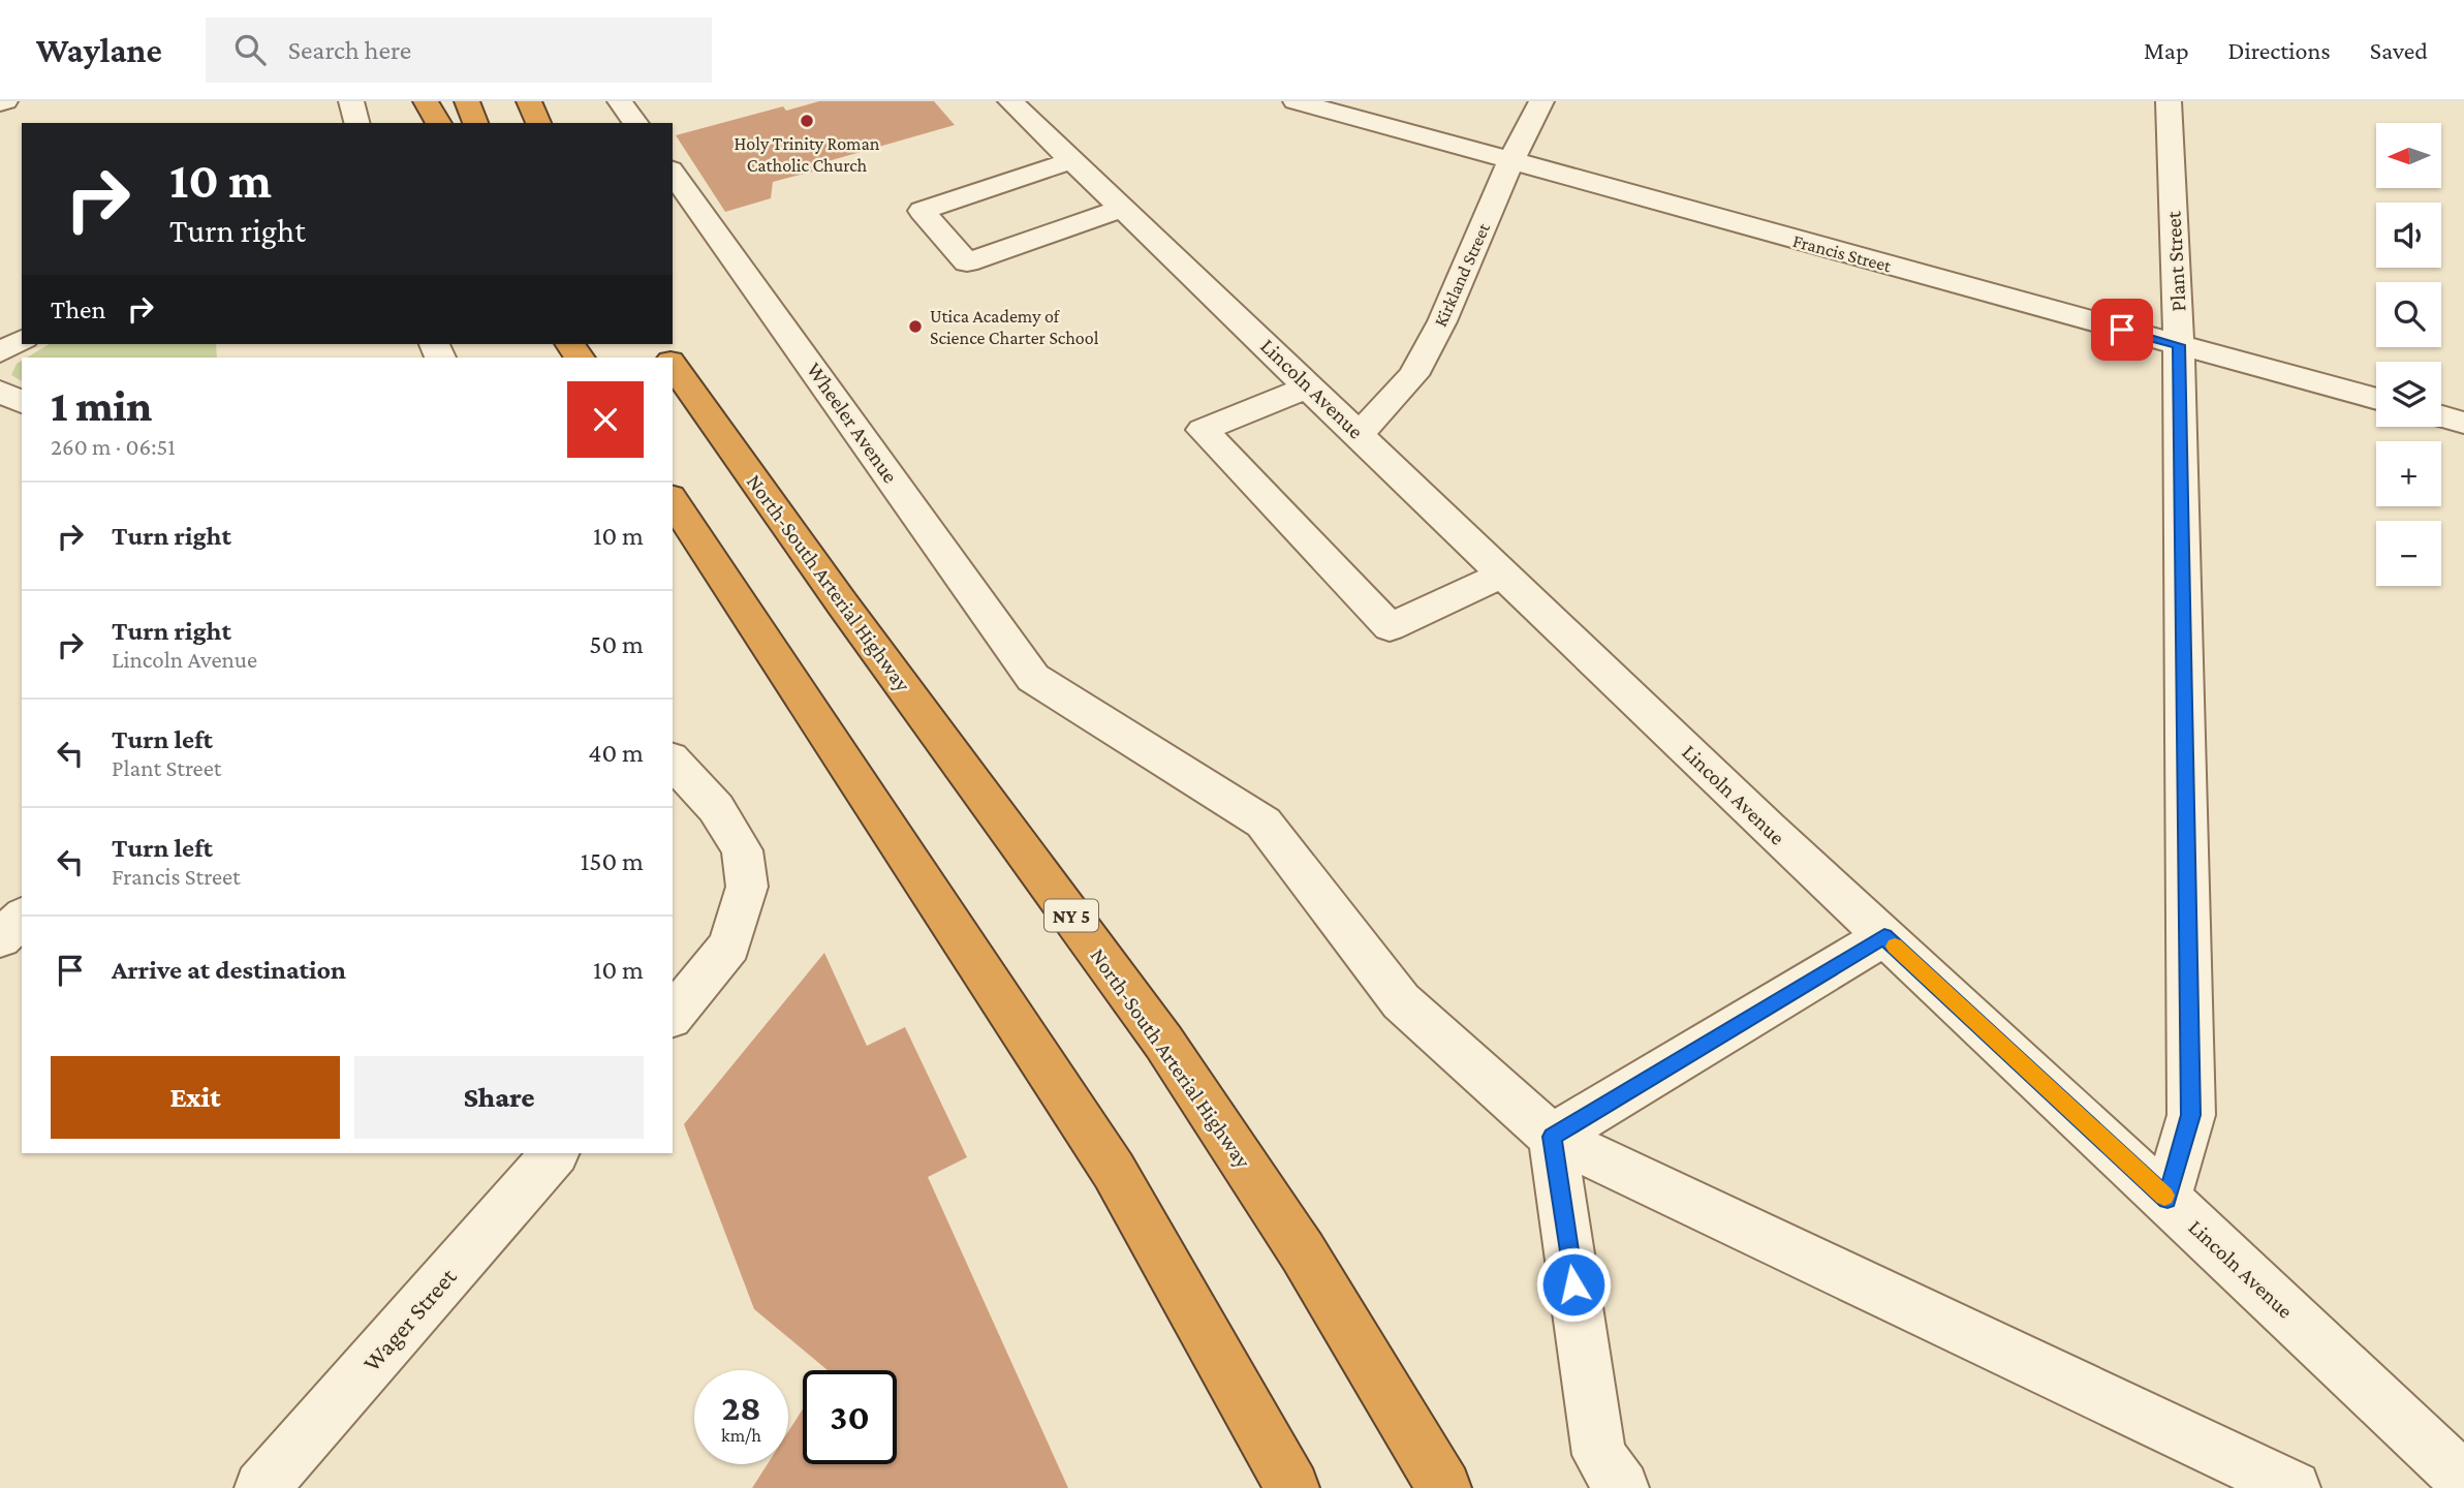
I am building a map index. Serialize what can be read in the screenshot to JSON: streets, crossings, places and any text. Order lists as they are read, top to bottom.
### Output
{
  "streets": {
    "highway": ["North-South Arterial Highway", "NY 5"],
    "street": [
      "Francis Street",
      "Plant Street",
      "Kirkland Street",
      "Lincoln Avenue",
      "Wheeler Avenue",
      "Wager Street"
    ]
  },
  "crossings": [
    ["Francis Street", "Plant Street"],
    ["Francis Street", "Kirkland Street"],
    ["Plant Street", "Lincoln Avenue"],
    ["Kirkland Street", "Lincoln Avenue"]
  ],
  "places": ["Holy Trinity Roman Catholic Church", "Utica Academy of Science Charter School"],
  "north": "left",
  "page": {
    "header": "Waylane",
    "search": "Search here",
    "nav": ["Map", "Directions", "Saved"],
    "map_buttons": ["+", "−"],
    "turn": ["10 m", "Turn right"],
    "then": "Then",
    "heading": ["1 min", "260 m · 06:51"],
    "list": [
      {
        "name": "Turn right",
        "value": "10 m"
      },
      {
        "name": "Turn right",
        "note": "Lincoln Avenue",
        "value": "50 m"
      },
      {
        "name": "Turn left",
        "note": "Plant Street",
        "value": "40 m"
      },
      {
        "name": "Turn left",
        "note": "Francis Street",
        "value": "150 m"
      },
      {
        "name": "Arrive at destination",
        "value": "10 m"
      }
    ],
    "buttons": ["Exit", "Share"],
    "speed": "28 km/h",
    "limit": "30"
  }
}
